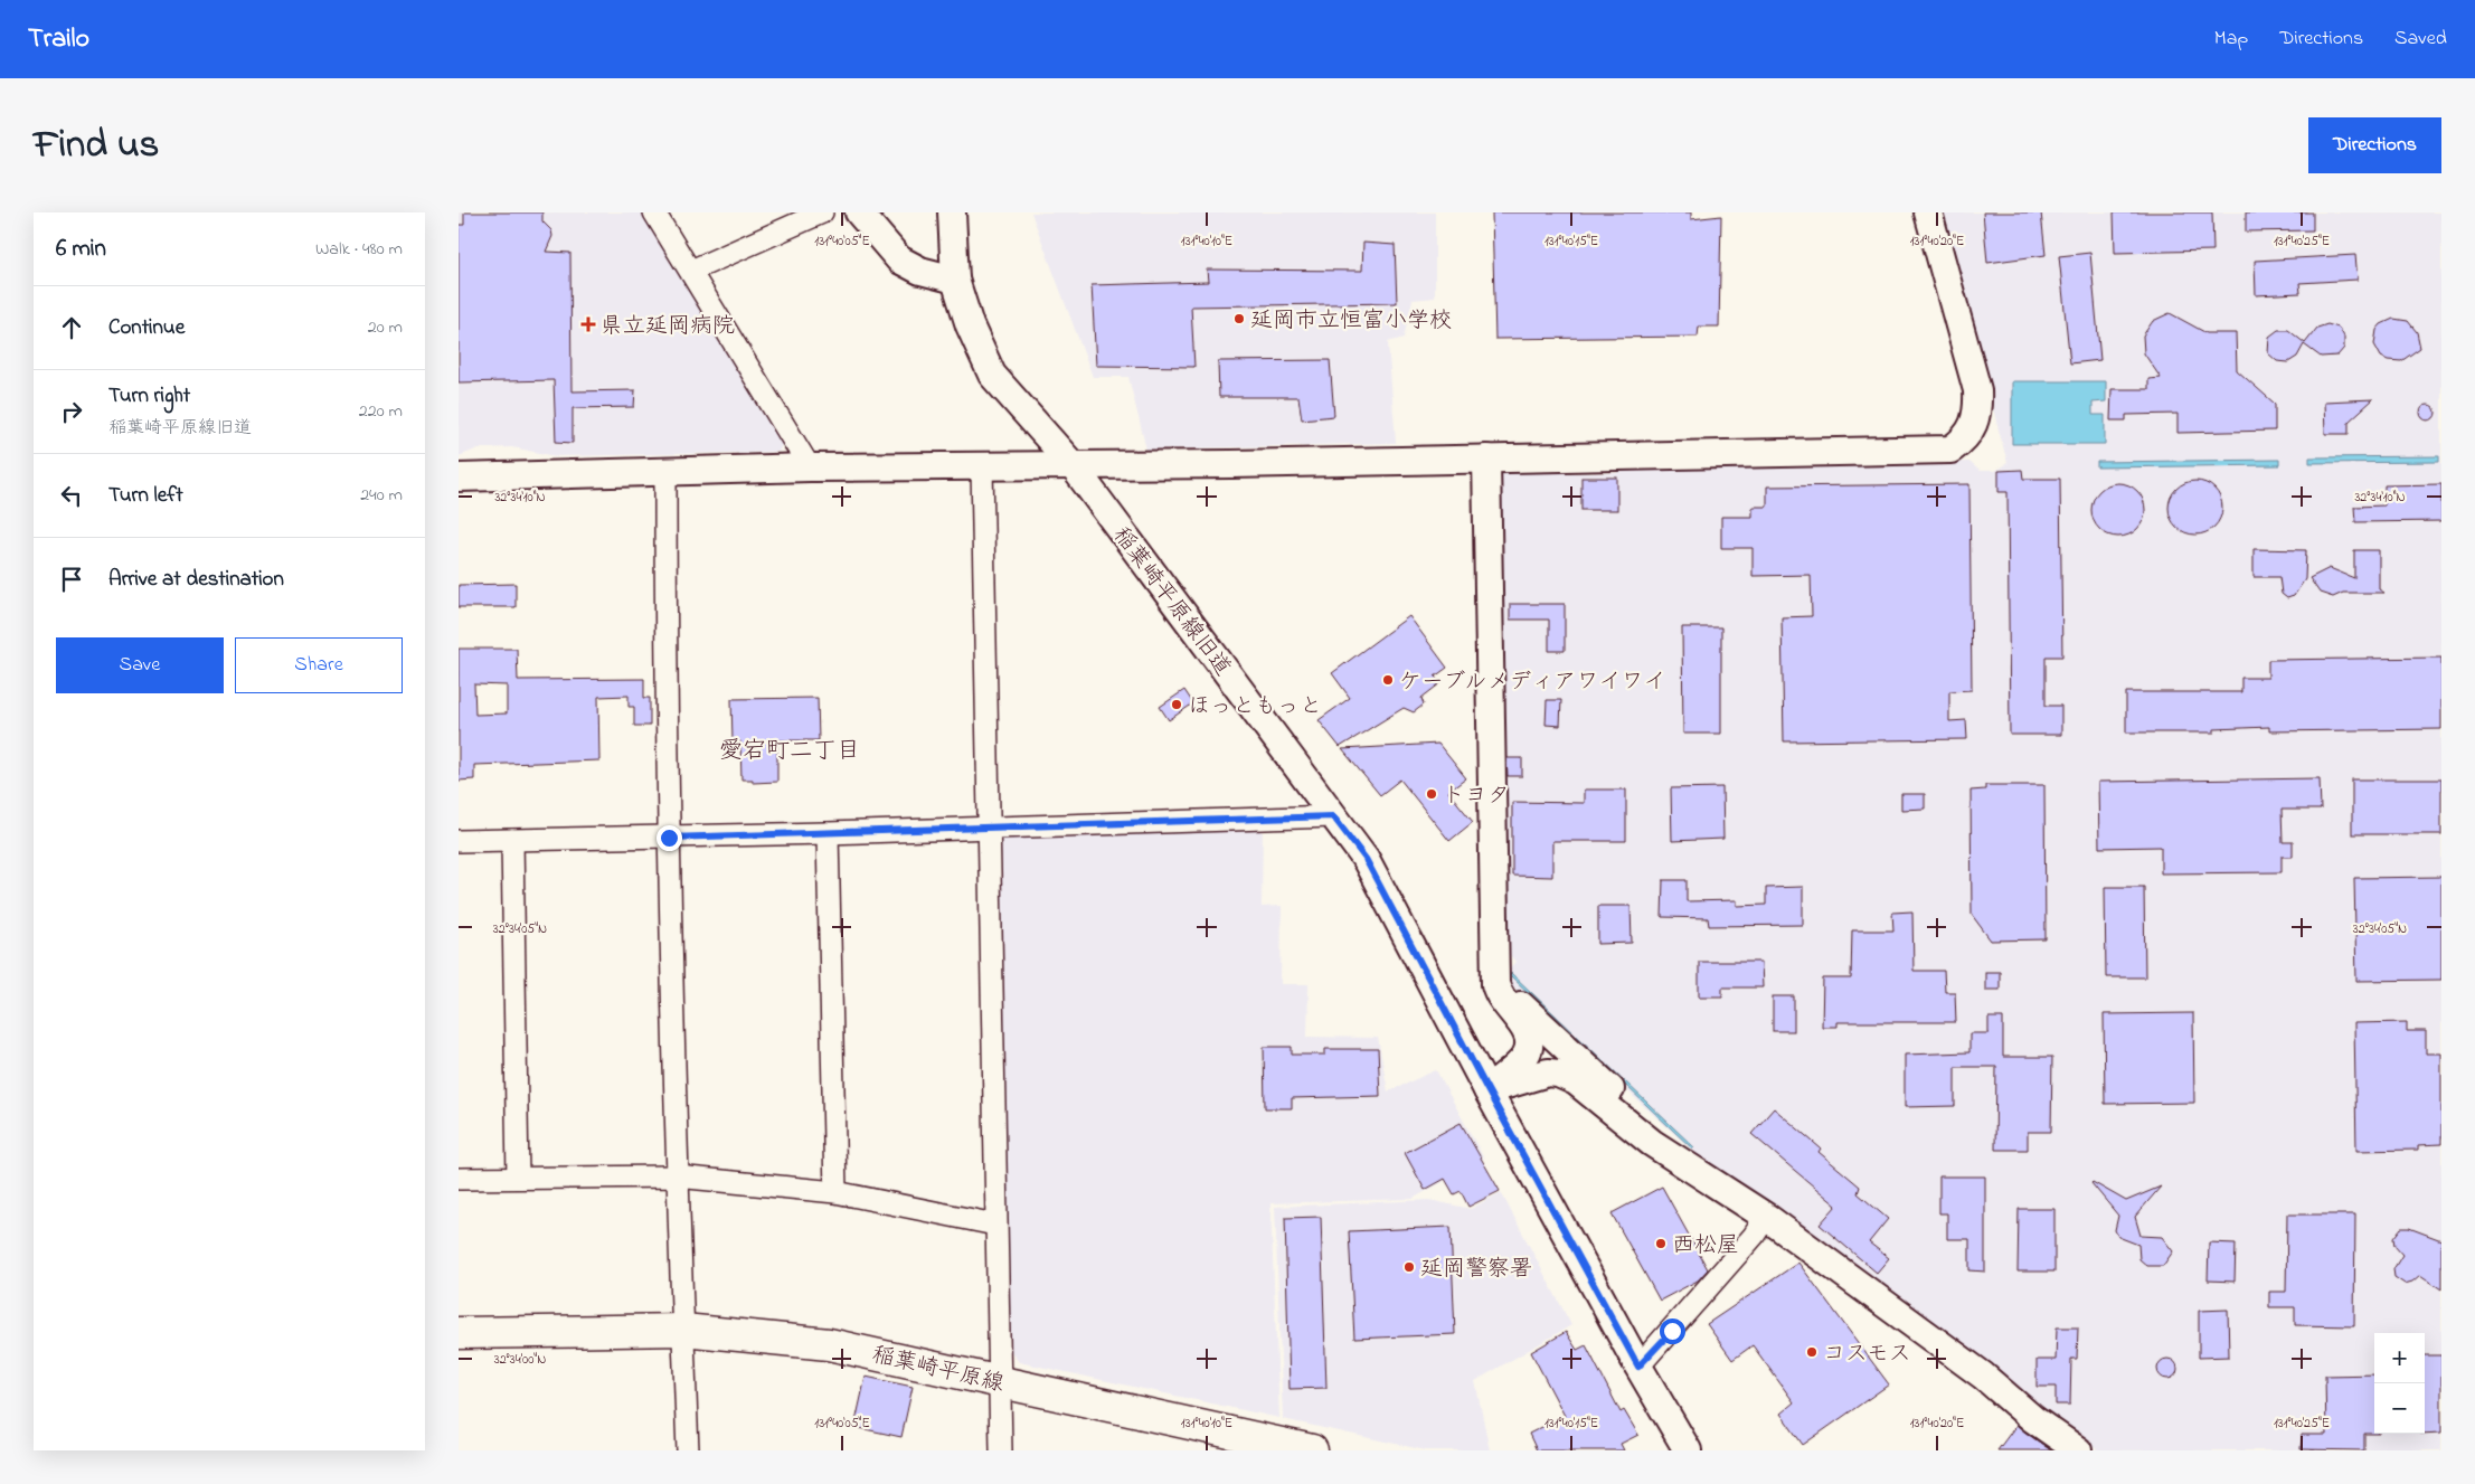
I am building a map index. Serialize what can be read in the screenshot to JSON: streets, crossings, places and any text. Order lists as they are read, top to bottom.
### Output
{
  "streets": {
    "main road": ["稲葉崎平原線"],
    "street": ["稲葉崎平原線旧道"]
  },
  "districts": ["愛宕町二丁目"],
  "places": {
    "other": [
      "延岡市立恒富小学校",
      "ケーブルメディアワイワイ",
      "ほっともっと",
      "トヨタ",
      "西松屋",
      "延岡警察署",
      "コスモス"
    ],
    "health": ["県立延岡病院"]
  },
  "page": {
    "header": "Trailo",
    "nav": ["Map", "Directions", "Saved"],
    "title": "Find us",
    "buttons": [
      "Directions",
      ["Save", "Share"]
    ],
    "heading": ["6 min", "Walk · 480 m"],
    "list": [
      ["Continue", "20 m"],
      ["Turn right", "稲葉崎平原線旧道", "220 m"],
      ["Turn left", "240 m"],
      "Arrive at destination"
    ],
    "map_buttons": ["+", "−"]
  },
  "coordinates": [
    "131°40'05\"E",
    "131°40'10\"E",
    "131°40'15\"E",
    "131°40'20\"E",
    "131°40'25\"E",
    "32°34'10\"N",
    "32°34'05\"N",
    "32°34'00\"N"
  ]
}
